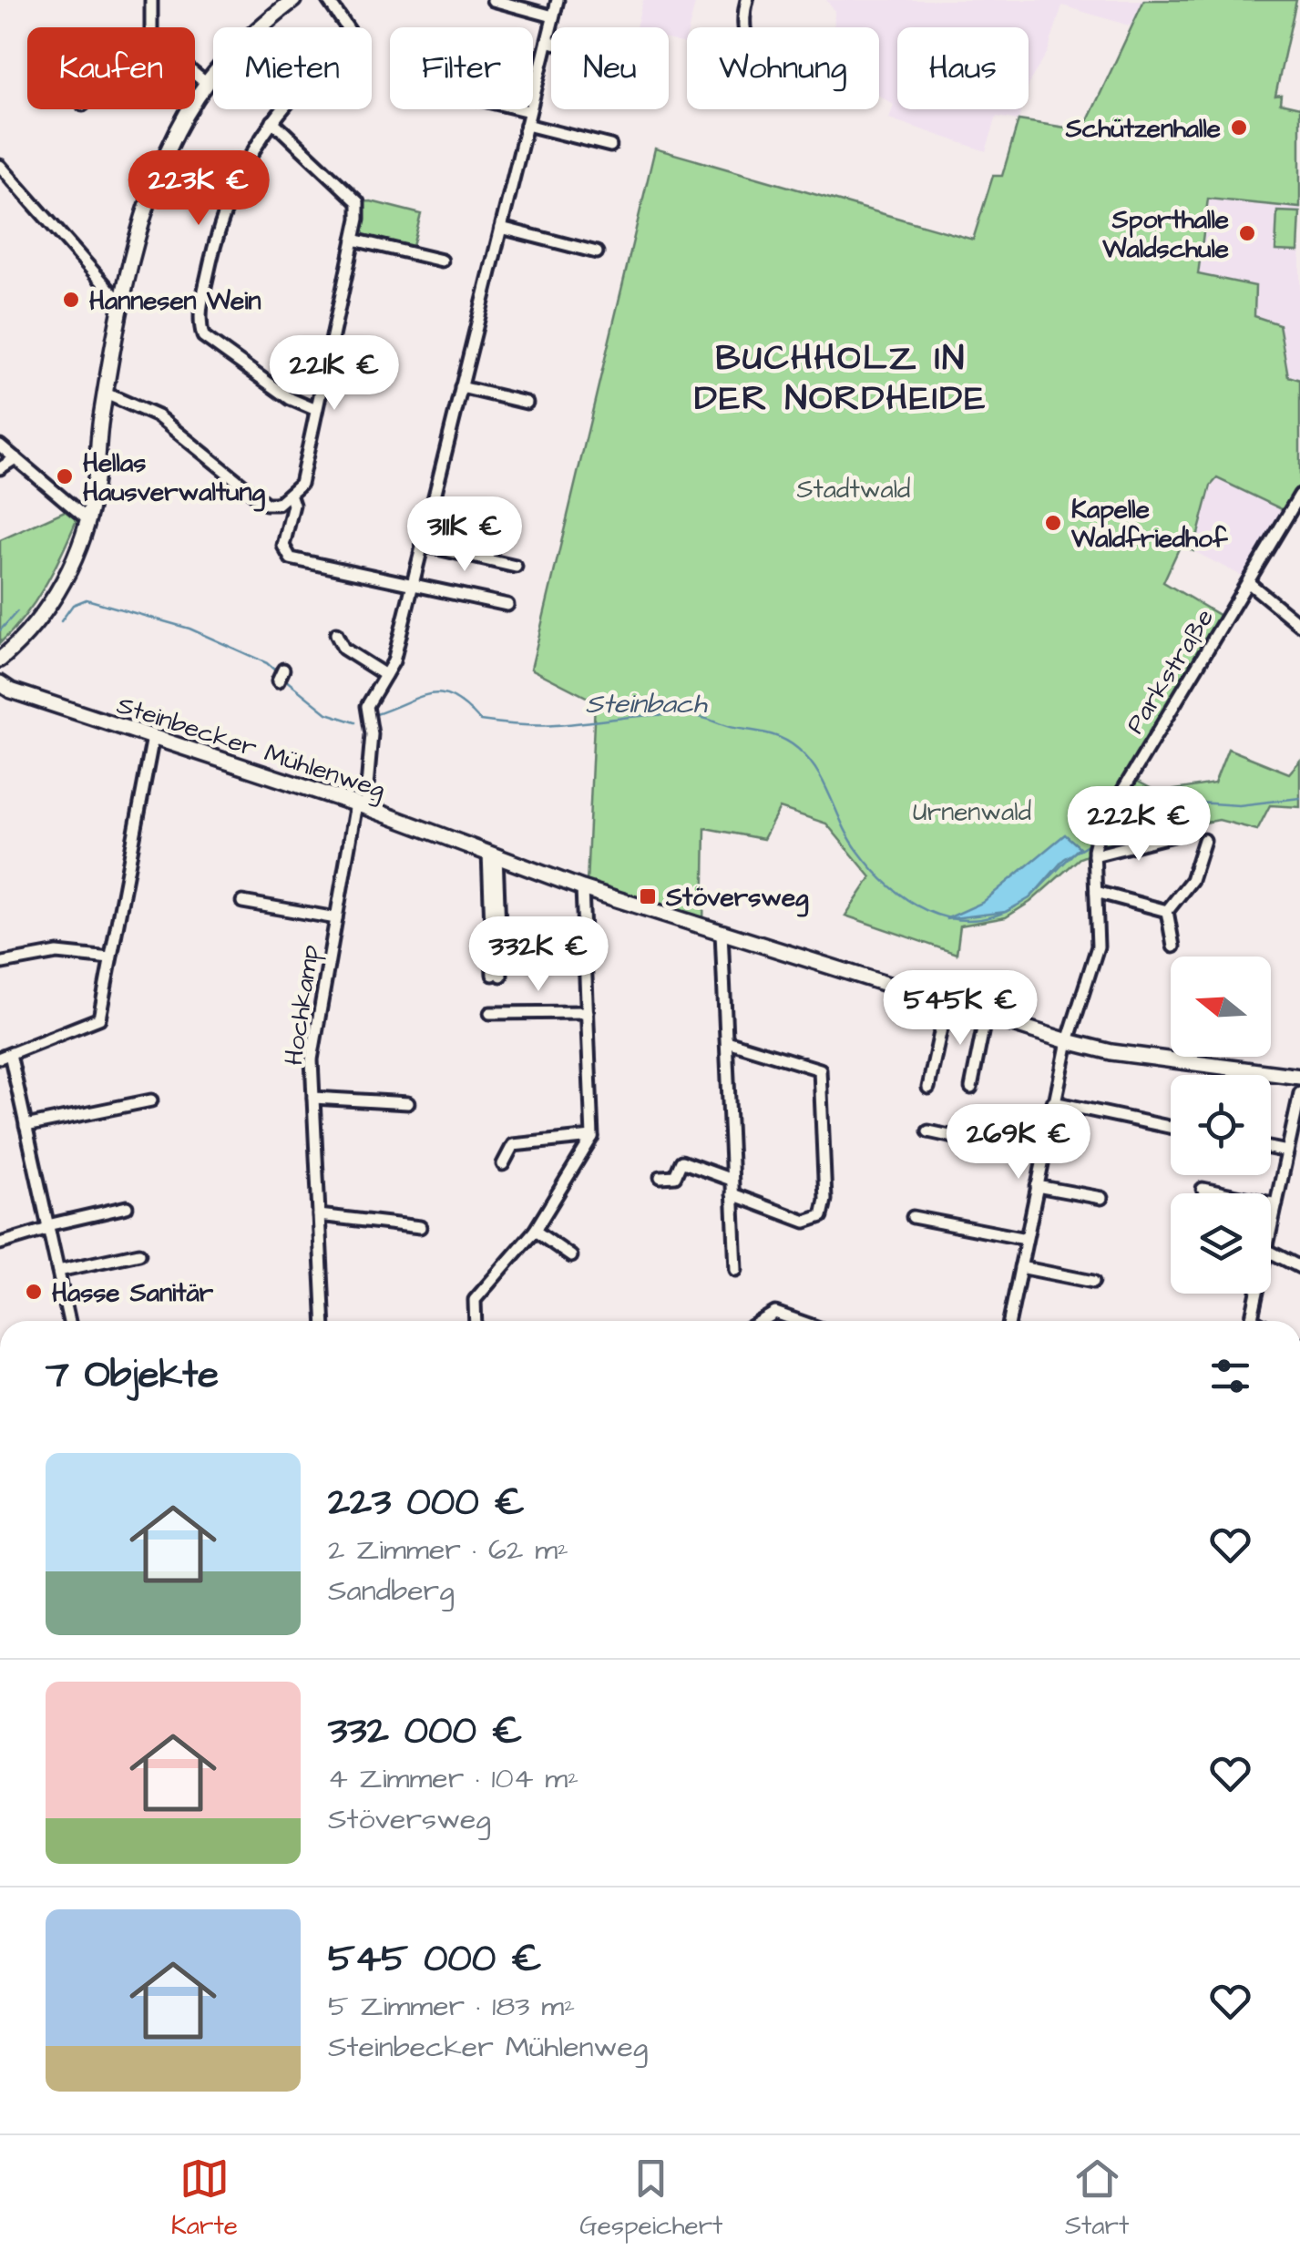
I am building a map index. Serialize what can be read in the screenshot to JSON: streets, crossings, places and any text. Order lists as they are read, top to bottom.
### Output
{
  "streets": {
    "street": ["Parkstraße", "Steinbecker Mühlenweg", "Hochkamp"]
  },
  "crossings": [
    ["Parkstraße", "Steinbecker Mühlenweg"],
    ["Steinbecker Mühlenweg", "Hochkamp"]
  ],
  "districts": ["BUCHHOLZ IN DER NORDHEIDE"],
  "water": ["Steinbach"],
  "parks": ["Stadtwald", "Urnenwald"],
  "places": {
    "other": [
      "Schützenhalle",
      "Sporthalle Waldschule",
      "Hannesen Wein",
      "Hellas Hausverwaltung",
      "Kapelle Waldfriedhof",
      "Hasse Sanitär"
    ],
    "transit": ["Stöversweg"]
  },
  "north": "left",
  "page": {
    "chip": [
      "Kaufen",
      "Mieten",
      "Filter",
      "Neu",
      "Wohnung",
      "Haus"
    ],
    "price": [
      "223K €",
      "221K €",
      "311K €",
      "222K €",
      "332K €",
      "545K €",
      "269K €"
    ],
    "heading": "7 Objekte",
    "list": [
      {
        "name": "223 000 €",
        "note": "2 Zimmer · 62 m² · Sandberg"
      },
      {
        "name": "332 000 €",
        "note": "4 Zimmer · 104 m² · Stöversweg"
      },
      {
        "name": "545 000 €",
        "note": "5 Zimmer · 183 m² · Steinbecker Mühlenweg"
      }
    ],
    "tabs": ["Karte", "Gespeichert", "Start"]
  }
}
